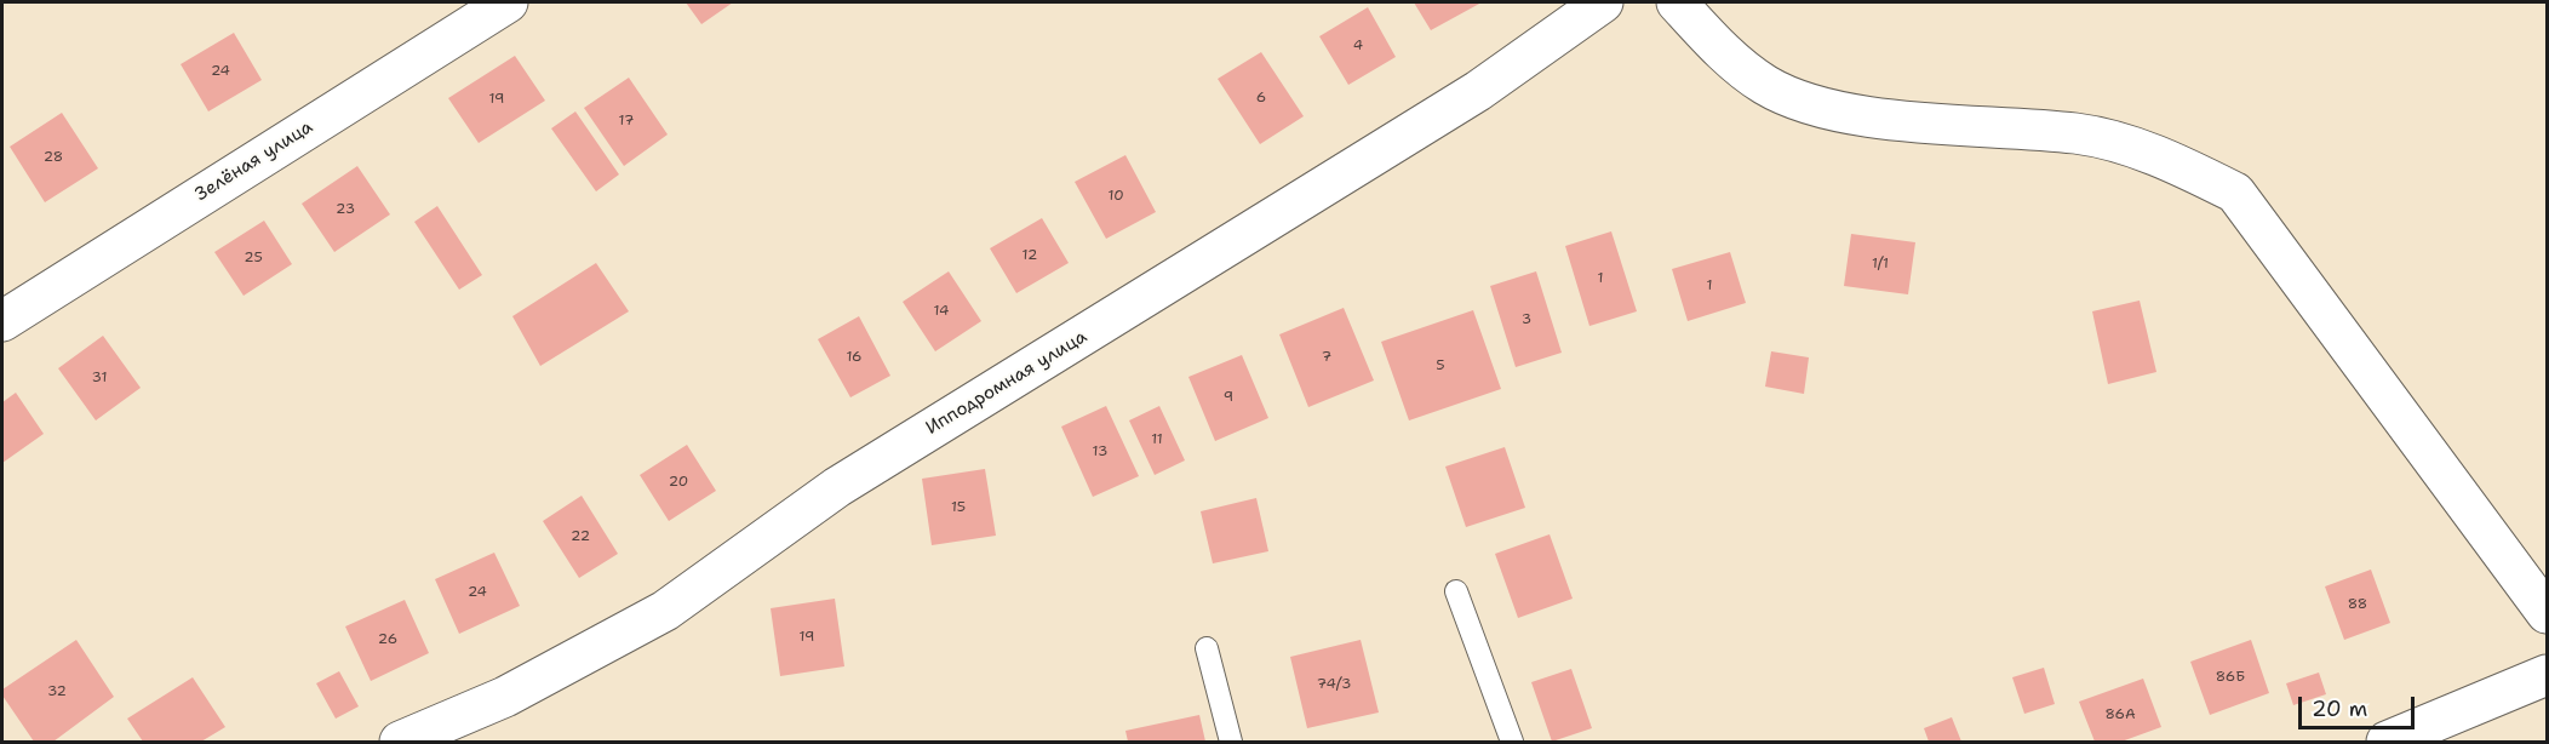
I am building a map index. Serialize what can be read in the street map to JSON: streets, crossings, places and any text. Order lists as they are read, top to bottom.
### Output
{
  "streets": {
    "street": ["Зелёная улица", "Ипподромная улица"]
  },
  "house_numbers": [
    "4",
    "24",
    "6",
    "19",
    "17",
    "28",
    "10",
    "23",
    "12",
    "25",
    "1/1",
    "1",
    "1",
    "14",
    "3",
    "16",
    "7",
    "5",
    "31",
    "9",
    "11",
    "13",
    "20",
    "15",
    "22",
    "24",
    "88",
    "19",
    "26",
    "86Б",
    "74/3",
    "32",
    "86А"
  ],
  "scale_bar": "20 m"
}
